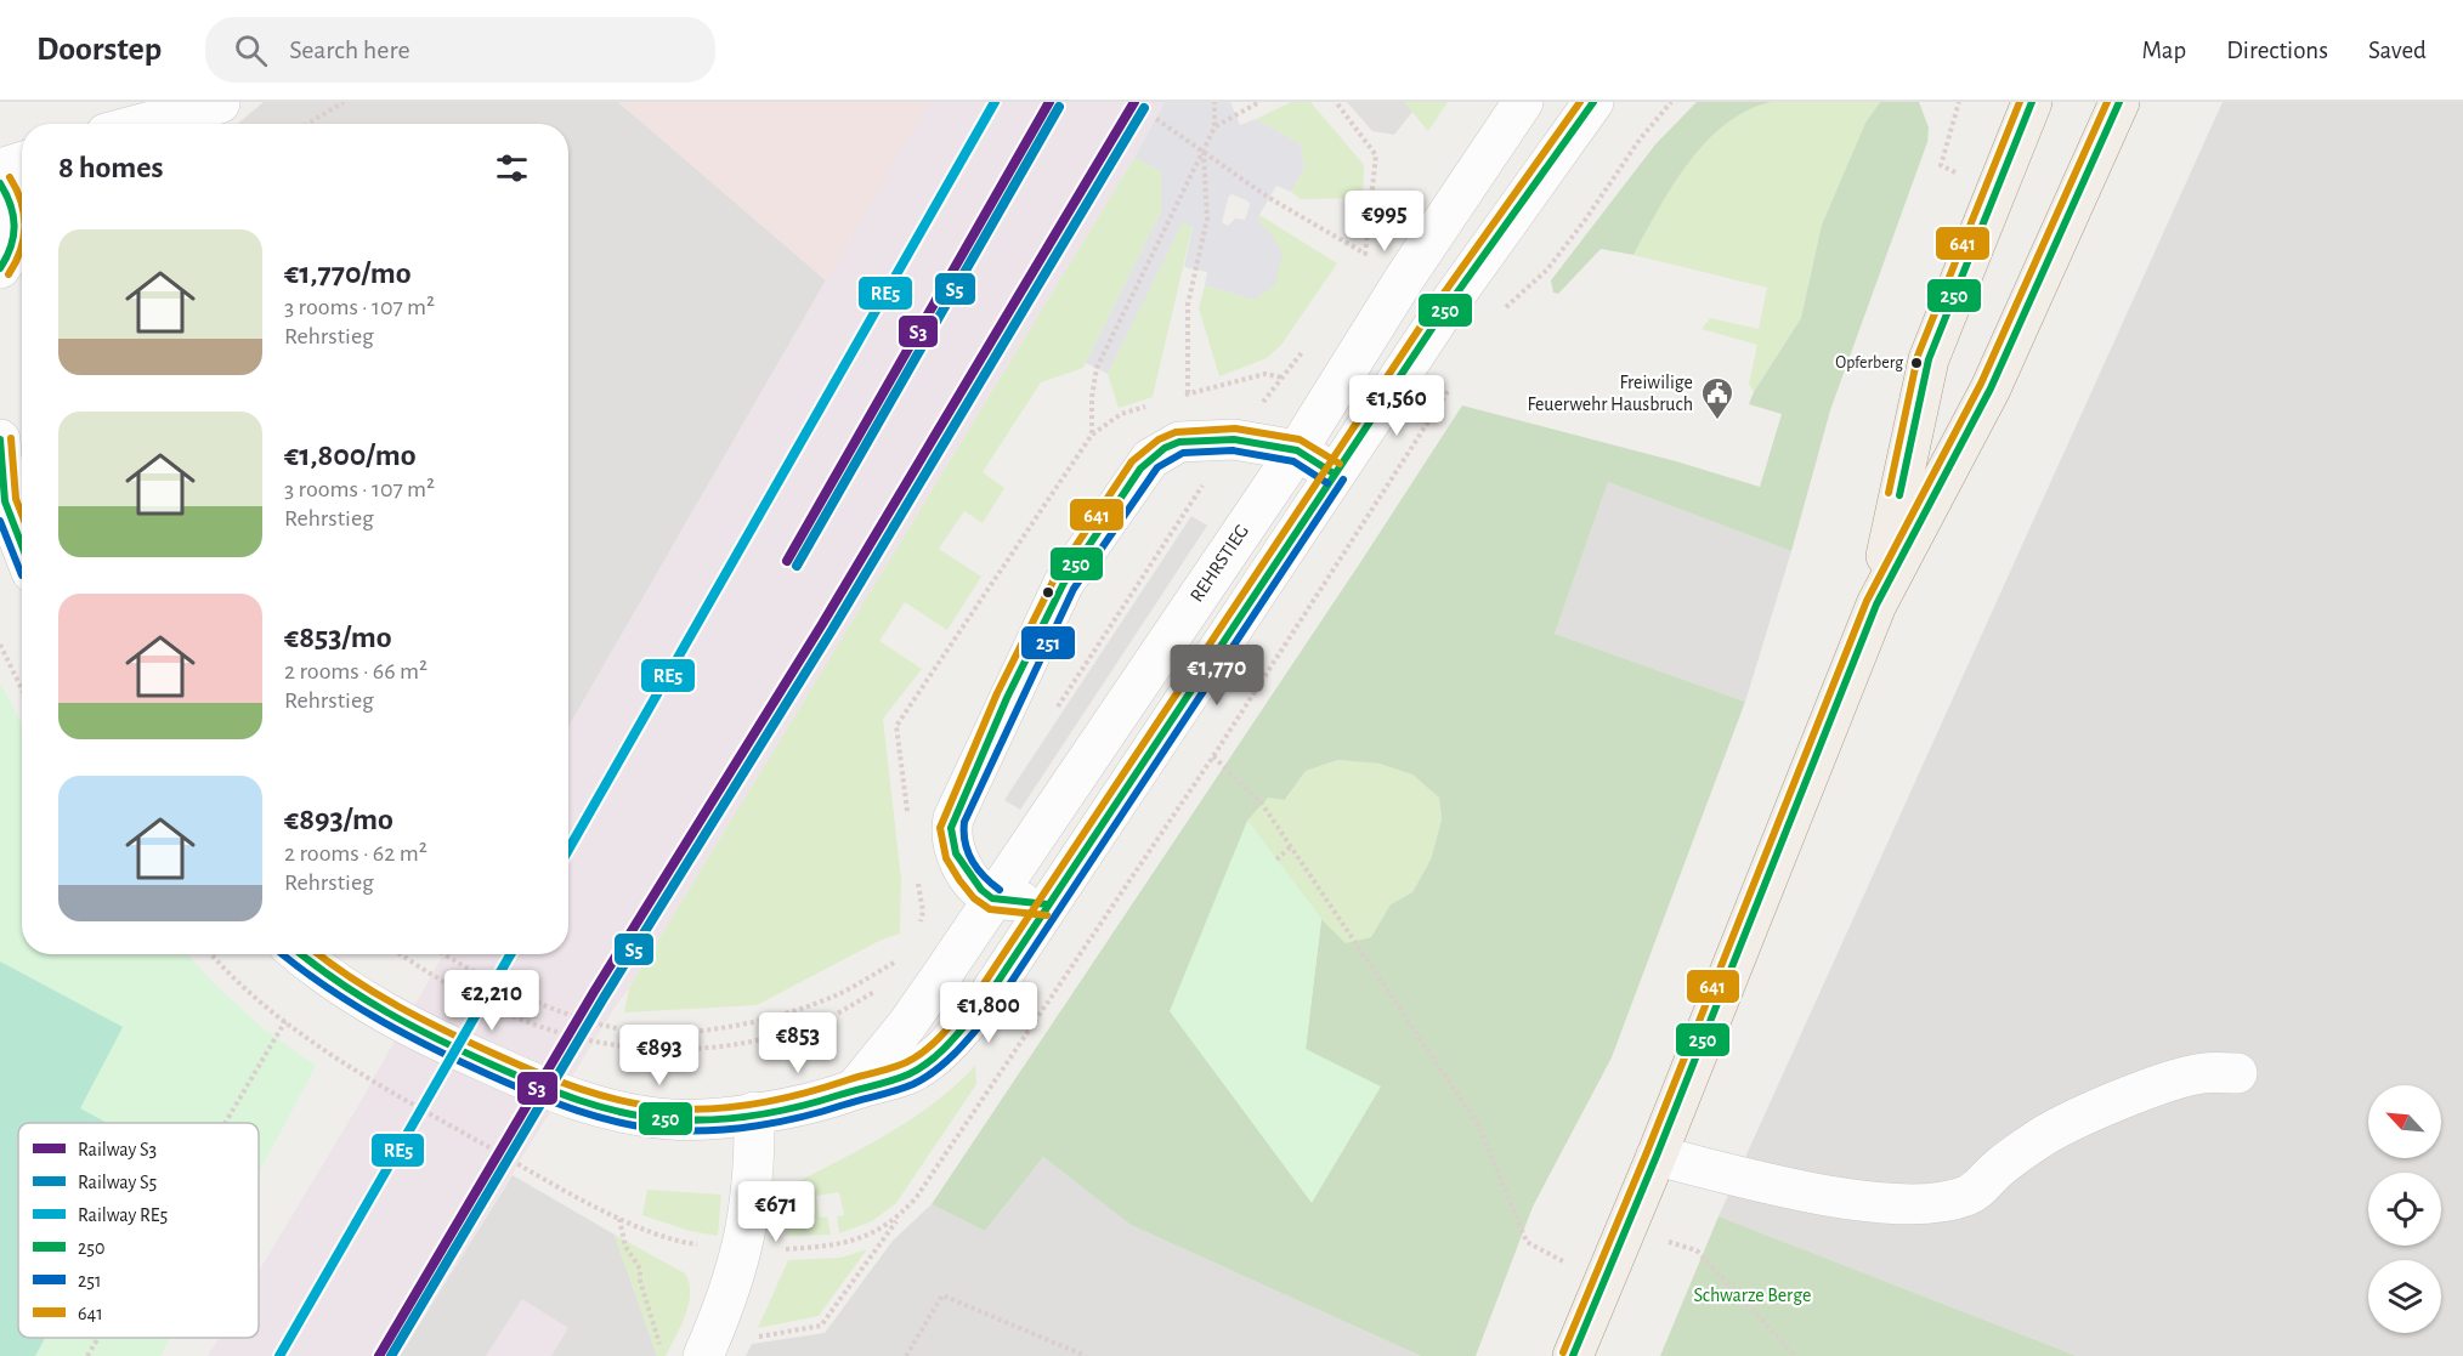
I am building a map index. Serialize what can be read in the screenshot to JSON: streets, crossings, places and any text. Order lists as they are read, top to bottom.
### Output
{
  "streets": {
    "street": ["REHRSTIEG"]
  },
  "parks": ["Schwarze Berge"],
  "places": {
    "other": ["Opferberg"],
    "public building": ["Freiwilige Feuerwehr Hausbruch"]
  },
  "lines": [
    "rail line S3",
    "rail line RE5",
    "transit line 250",
    "transit line 641",
    "rail line S5",
    "transit line 251"
  ],
  "legend": [
    "Railway S3",
    "Railway S5",
    "Railway RE5",
    "250",
    "251",
    "641"
  ],
  "north": "top left",
  "page": {
    "header": "Doorstep",
    "search": "Search here",
    "nav": ["Map", "Directions", "Saved"],
    "heading": "8 homes",
    "price": [
      "€995",
      "€1,560",
      "€1,770",
      "€2,210",
      "€1,800",
      "€853",
      "€893",
      "€671"
    ],
    "list": [
      {
        "name": "€1,770/mo",
        "note": "3 rooms · 107 m² · Rehrstieg"
      },
      {
        "name": "€1,800/mo",
        "note": "3 rooms · 107 m² · Rehrstieg"
      },
      {
        "name": "€853/mo",
        "note": "2 rooms · 66 m² · Rehrstieg"
      },
      {
        "name": "€893/mo",
        "note": "2 rooms · 62 m² · Rehrstieg"
      }
    ]
  }
}
